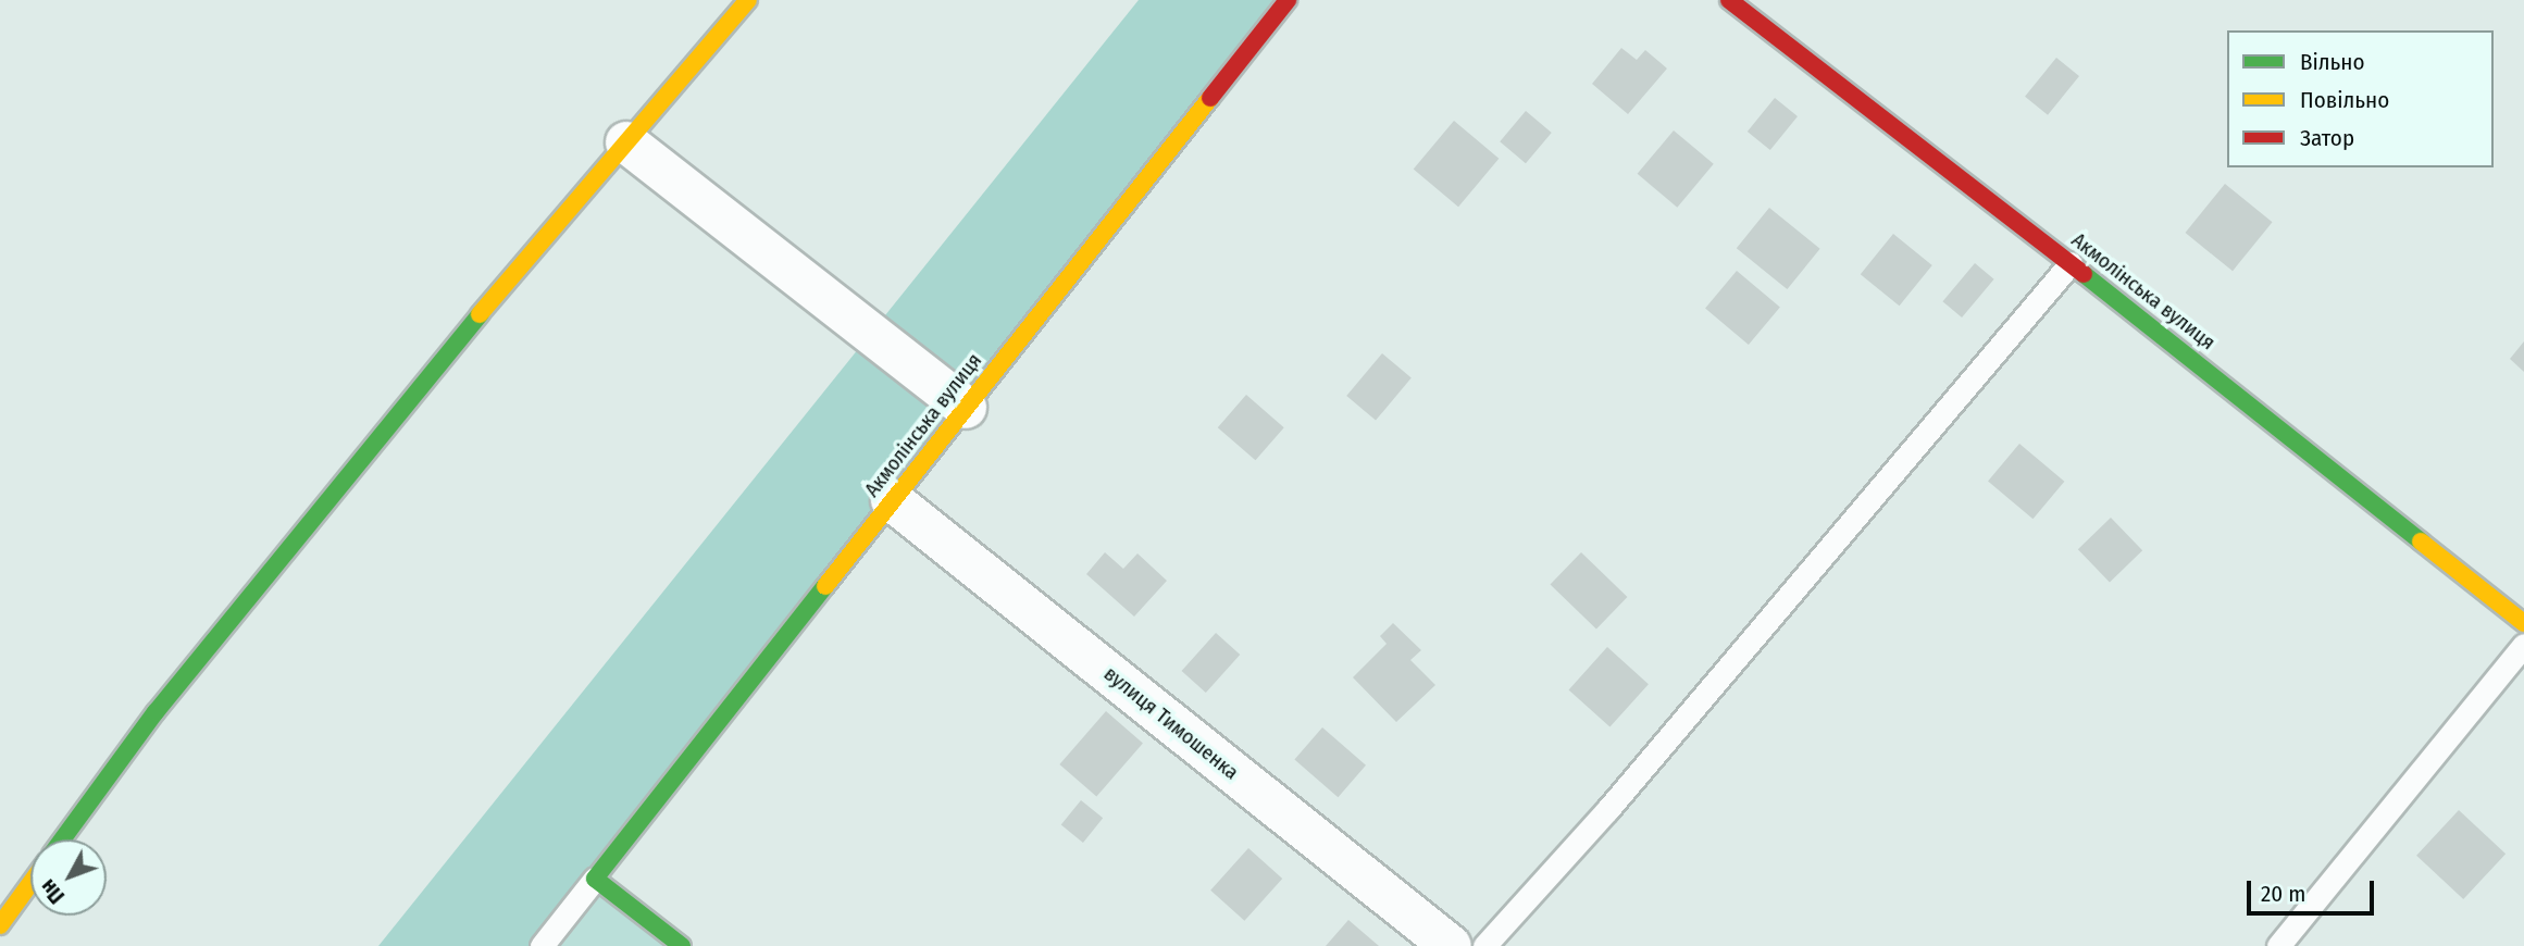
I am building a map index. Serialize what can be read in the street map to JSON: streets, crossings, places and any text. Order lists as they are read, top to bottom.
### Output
{
  "streets": {
    "street": ["Акмолінська вулиця", "вулиця Тимошенка"]
  },
  "crossings": [
    ["Акмолінська вулиця", "вулиця Тимошенка"]
  ],
  "legend": ["Вільно", "Повільно", "Затор"],
  "scale_bar": "20 m",
  "north": "bottom left"
}
